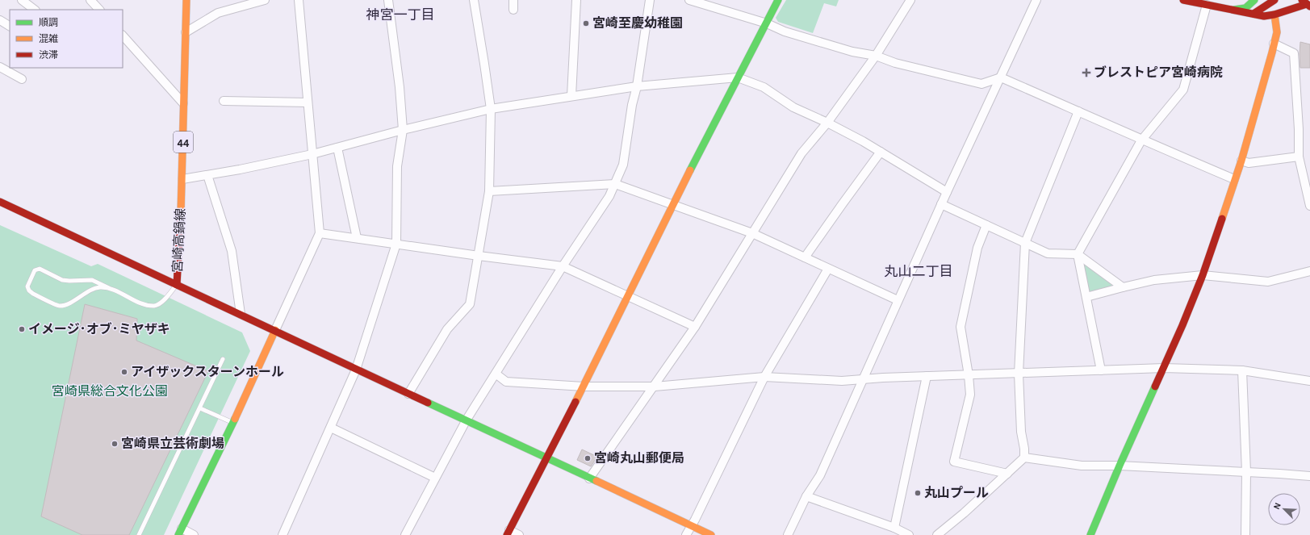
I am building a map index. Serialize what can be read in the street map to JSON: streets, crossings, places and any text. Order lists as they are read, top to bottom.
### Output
{
  "streets": {
    "street": ["44", "宮崎高鍋線"]
  },
  "districts": ["神宮一丁目", "丸山二丁目"],
  "parks": ["宮崎県総合文化公園"],
  "places": {
    "other": [
      "宮崎至慶幼稚園",
      "イメージ･オブ･ミヤザキ",
      "アイザックスターンホール",
      "宮崎県立芸術劇場",
      "宮崎丸山郵便局",
      "丸山プール"
    ],
    "health": ["ブレストピア宮崎病院"]
  },
  "legend": ["順調", "混雑", "渋滞"],
  "north": "top left"
}
